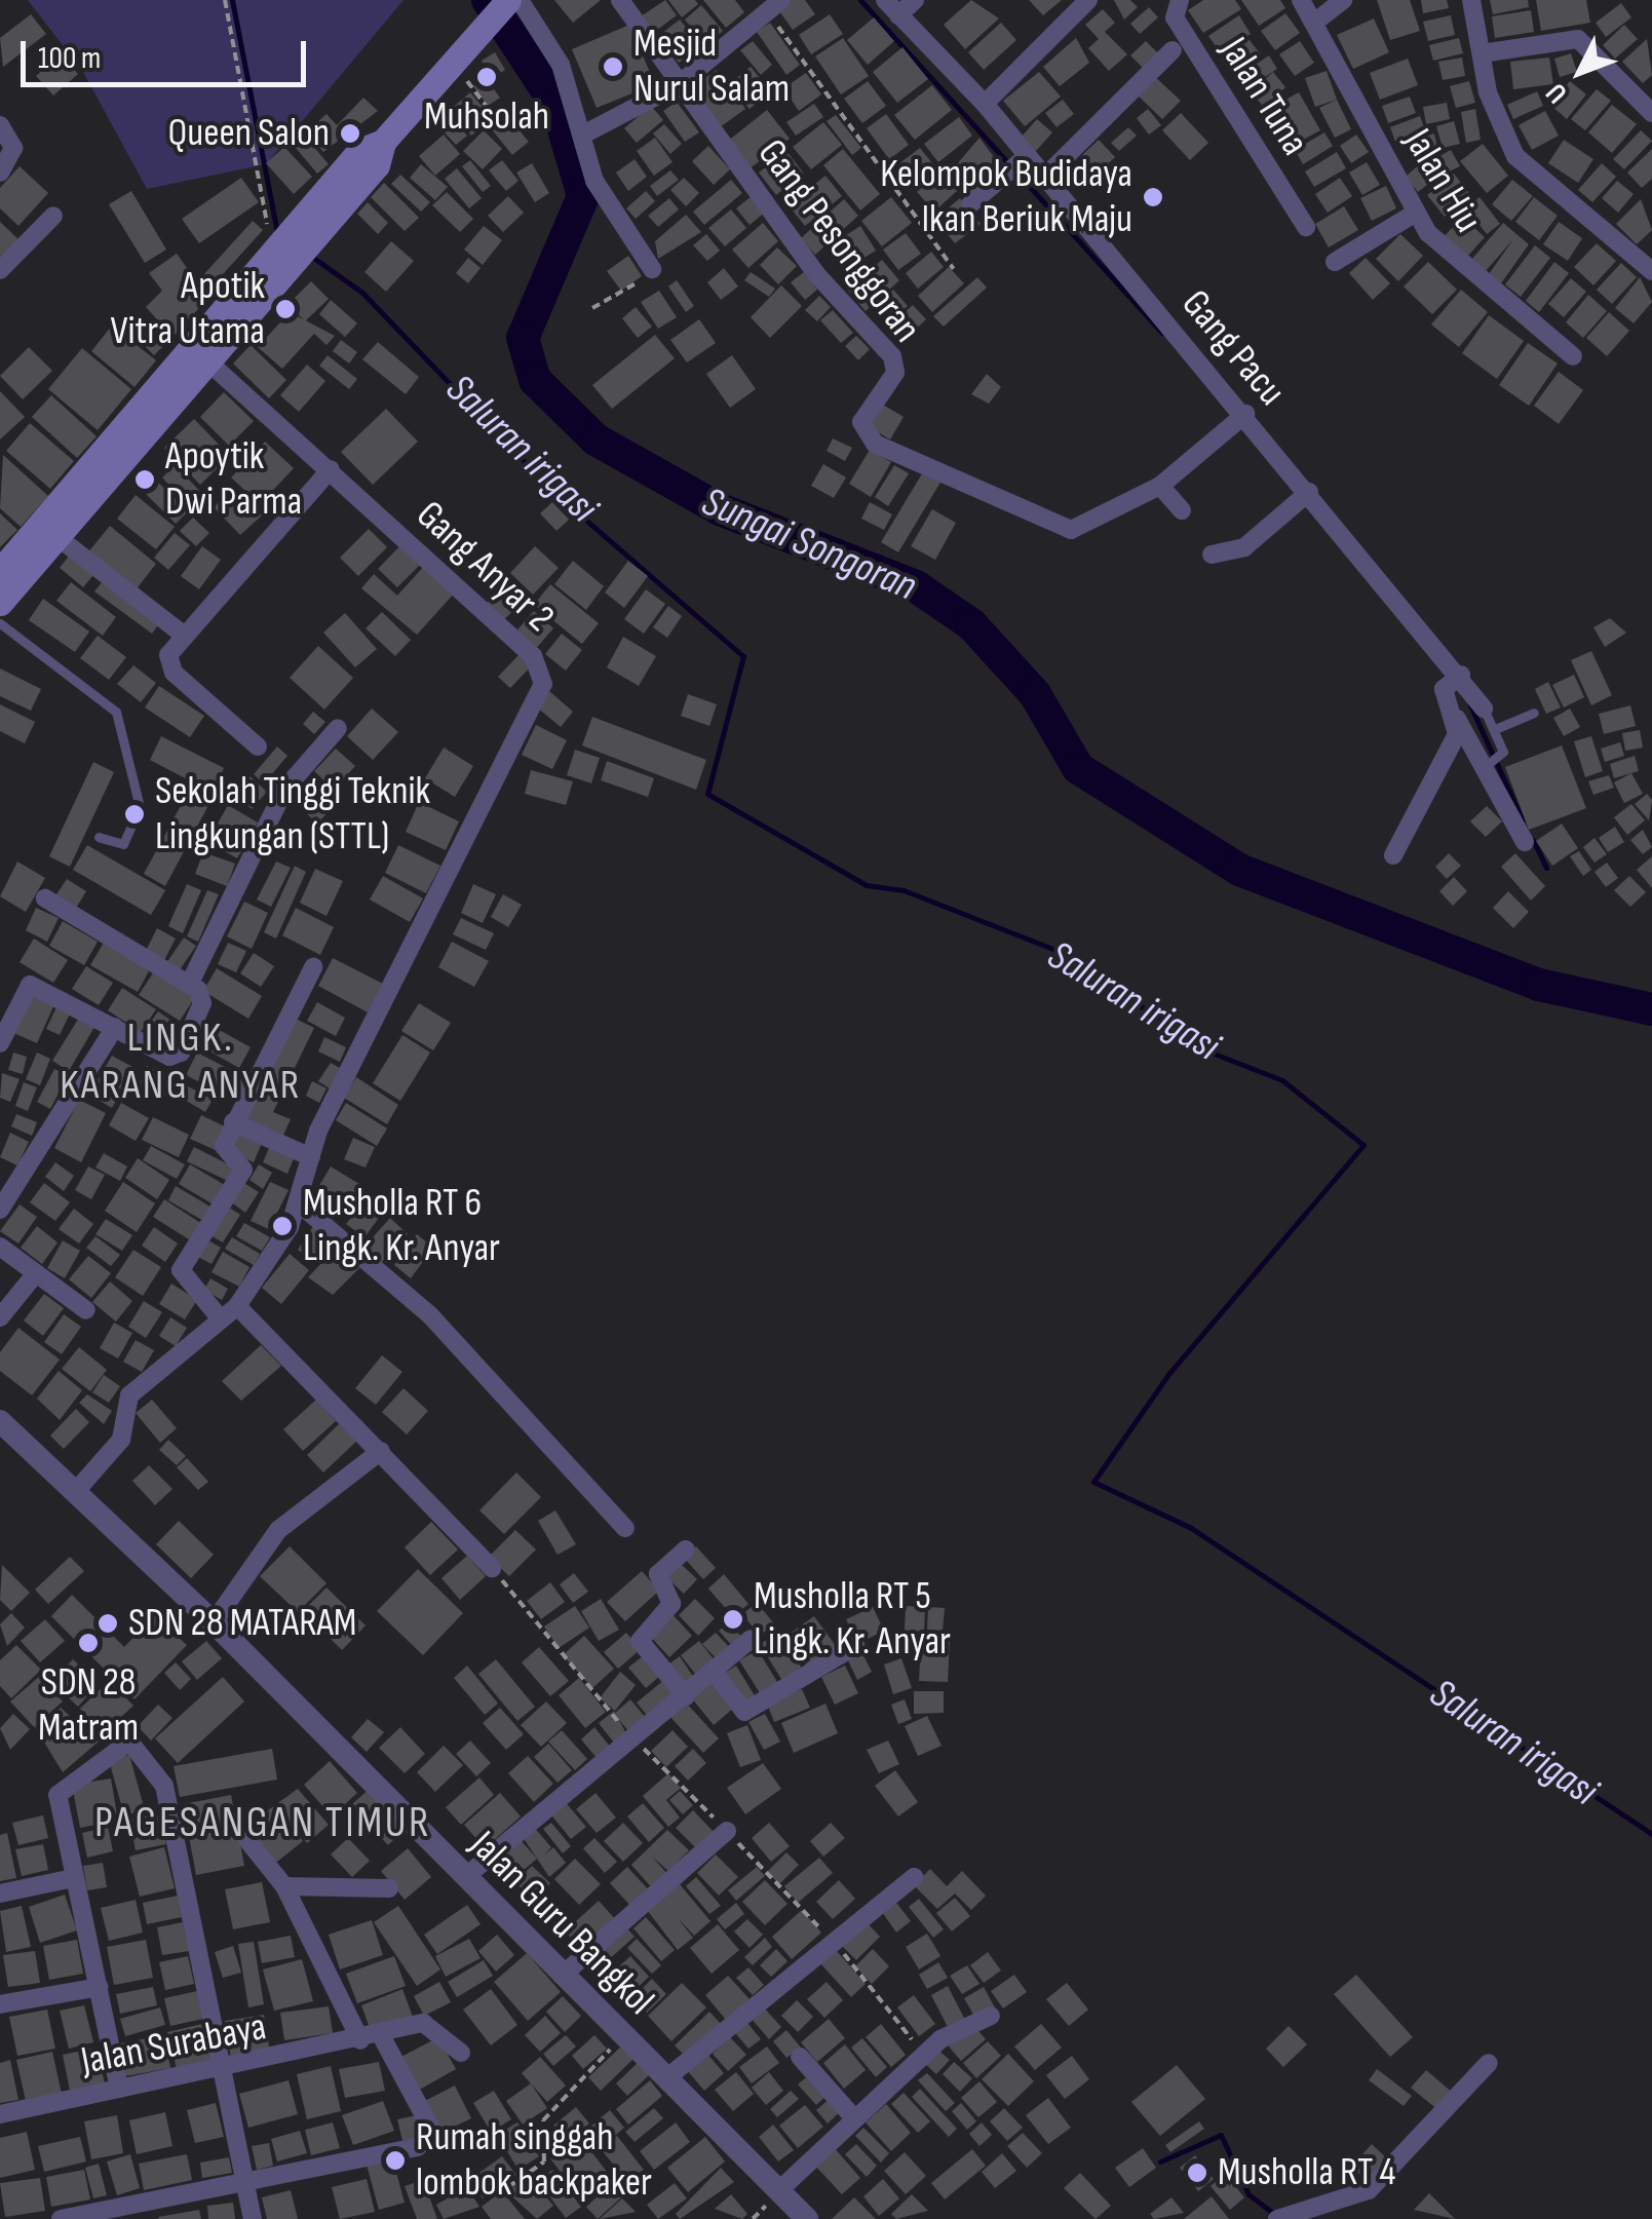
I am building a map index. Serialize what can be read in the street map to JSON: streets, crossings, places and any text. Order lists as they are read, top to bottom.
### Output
{
  "streets": {
    "street": [
      "Jalan Tuna",
      "Jalan Hiu",
      "Gang Pesonggoran",
      "Gang Pacu",
      "Gang Anyar 2",
      "Jalan Guru Bangkol",
      "Jalan Surabaya"
    ]
  },
  "crossings": [
    ["Gang Pesonggoran", "Gang Pacu"]
  ],
  "districts": ["LINGK. KARANG ANYAR", "PAGESANGAN TIMUR"],
  "water": ["Saluran irigasi", "Sungai Songoran"],
  "places": [
    "Mesjid Nurul Salam",
    "Muhsolah",
    "Queen Salon",
    "Kelompok Budidaya Ikan Beriuk Maju",
    "Apotik Vitra Utama",
    "Apoytik Dwi Parma",
    "Sekolah Tinggi Teknik Lingkungan (STTL)",
    "Musholla RT 6 Lingk. Kr. Anyar",
    "Musholla RT 5 Lingk. Kr. Anyar",
    "SDN 28 MATARAM",
    "SDN 28 Matram",
    "Rumah singgah lombok backpaker",
    "Musholla RT 4"
  ],
  "scale_bar": "100 m",
  "north": "bottom left"
}
